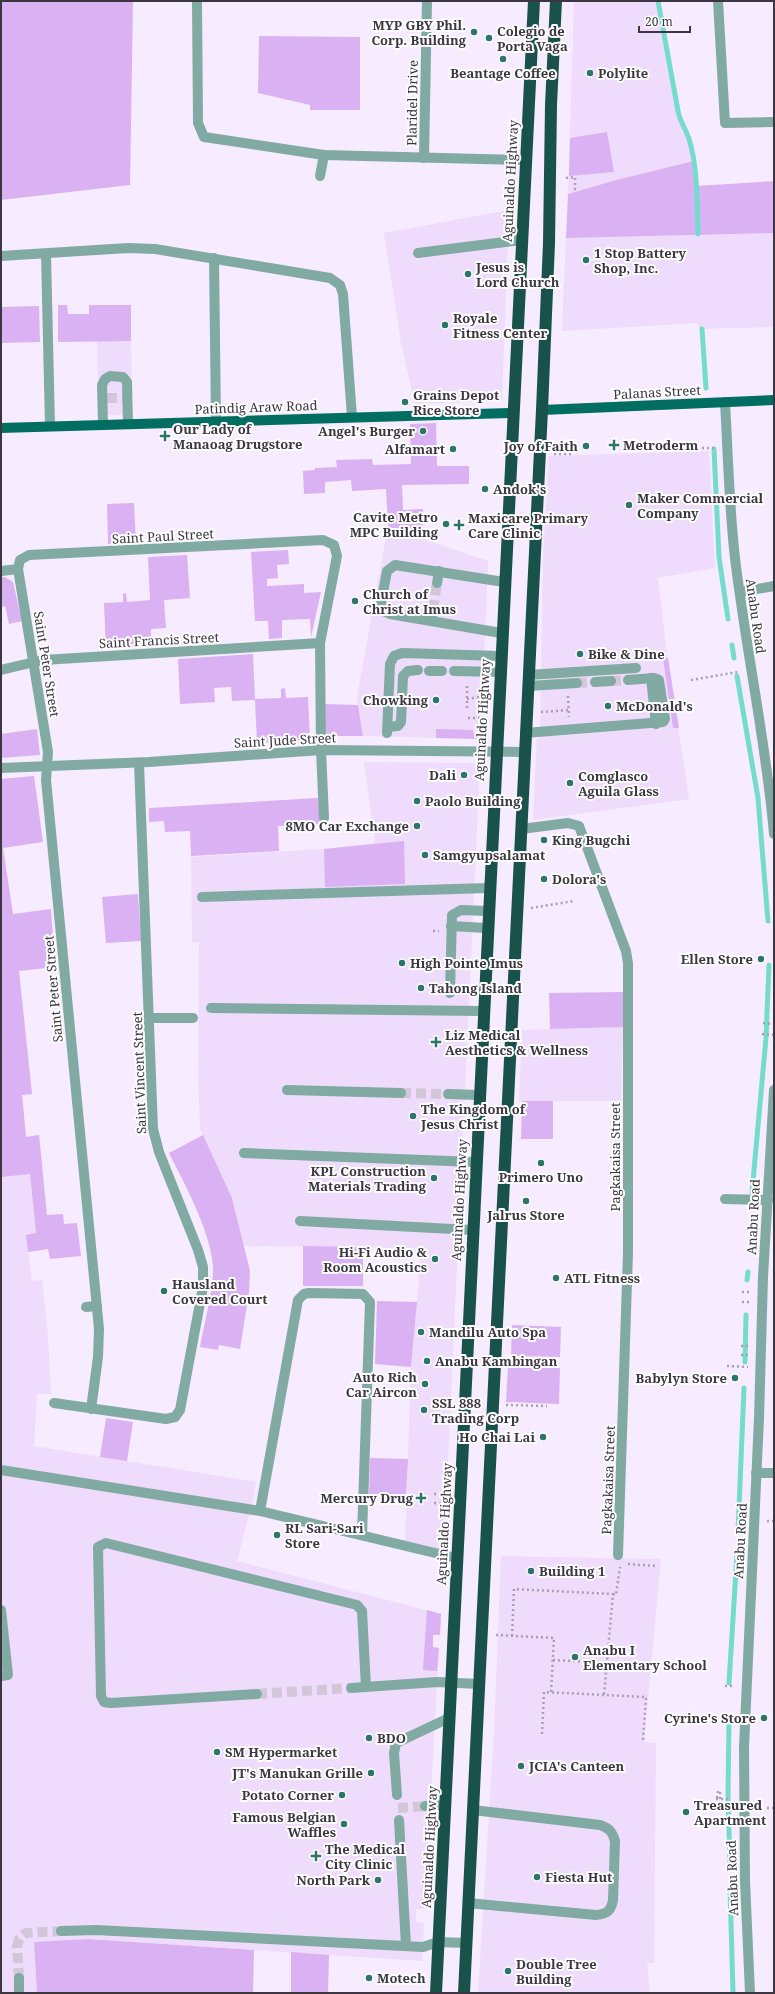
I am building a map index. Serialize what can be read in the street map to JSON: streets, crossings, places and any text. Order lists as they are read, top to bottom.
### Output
{
  "streets": {
    "highway": ["Aguinaldo Highway"],
    "main road": ["Palanas Street", "Patindig Araw Road"],
    "street": [
      "Plaridel Drive",
      "Saint Paul Street",
      "Anabu Road",
      "Saint Francis Street",
      "Saint Peter Street",
      "Saint Jude Street",
      "Saint Vincent Street",
      "Pagkakaisa Street"
    ]
  },
  "crossings": [
    ["Aguinaldo Highway", "Patindig Araw Road"],
    ["Aguinaldo Highway", "Saint Jude Street"],
    ["Palanas Street", "Anabu Road"],
    ["Saint Paul Street", "Saint Francis Street"],
    ["Saint Paul Street", "Saint Peter Street"],
    ["Saint Francis Street", "Saint Peter Street"],
    ["Saint Peter Street", "Saint Jude Street"],
    ["Saint Peter Street", "Saint Vincent Street"],
    ["Saint Jude Street", "Saint Vincent Street"]
  ],
  "places": {
    "other": [
      "MYP GBY Phil. Corp. Building",
      "Colegio de Porta Vaga",
      "Beantage Coffee",
      "Polylite",
      "1 Stop Battery Shop, Inc.",
      "Jesus is Lord Church",
      "Royale Fitness Center",
      "Grains Depot Rice Store",
      "Angel's Burger",
      "Joy of Faith",
      "Alfamart",
      "Andok's",
      "Maker Commercial Company",
      "Cavite Metro MPC Building",
      "Church of Christ at Imus",
      "Bike & Dine",
      "Chowking",
      "McDonald's",
      "Dali",
      "Comglasco Aguila Glass",
      "Paolo Building",
      "8MO Car Exchange",
      "King Bugchi",
      "Samgyupsalamat",
      "Dolora's",
      "Ellen Store",
      "High Pointe Imus",
      "Tahong Island",
      "The Kingdom of Jesus Christ",
      "Primero Uno",
      "KPL Construction Materials Trading",
      "Jalrus Store",
      "Hi-Fi Audio & Room Acoustics",
      "ATL Fitness",
      "Hausland Covered Court",
      "Mandilu Auto Spa",
      "Anabu Kambingan",
      "Babylyn Store",
      "Auto Rich Car Aircon",
      "SSL 888 Trading Corp",
      "Ho Chai Lai",
      "RL Sari-Sari Store",
      "Building 1",
      "Anabu I Elementary School",
      "Cyrine's Store",
      "BDO",
      "SM Hypermarket",
      "JCIA's Canteen",
      "JT's Manukan Grille",
      "Potato Corner",
      "Treasured Apartment",
      "Famous Belgian Waffles",
      "Fiesta Hut",
      "North Park",
      "Double Tree Building",
      "Motech"
    ],
    "health": [
      "Our Lady of Manaoag Drugstore",
      "Metroderm",
      "Maxicare Primary Care Clinic",
      "Liz Medical Aesthetics & Wellness",
      "Mercury Drug",
      "The Medical City Clinic"
    ]
  },
  "scale_bar": "20 m"
}
